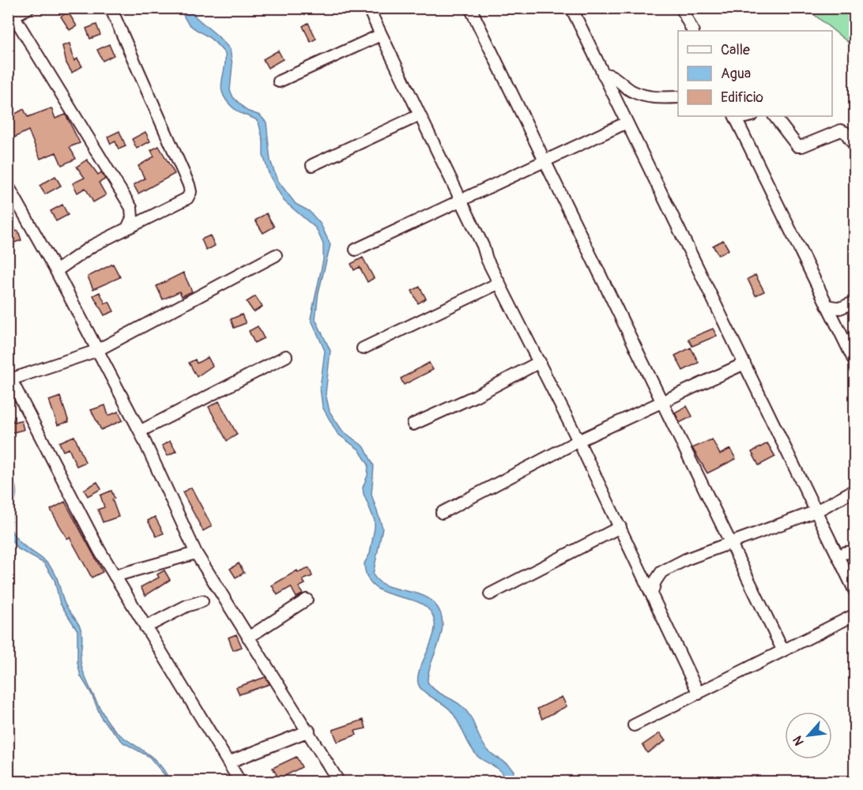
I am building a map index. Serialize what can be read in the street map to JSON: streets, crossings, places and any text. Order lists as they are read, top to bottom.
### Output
{
  "legend": ["Calle", "Agua", "Edificio"],
  "north": "bottom left"
}
